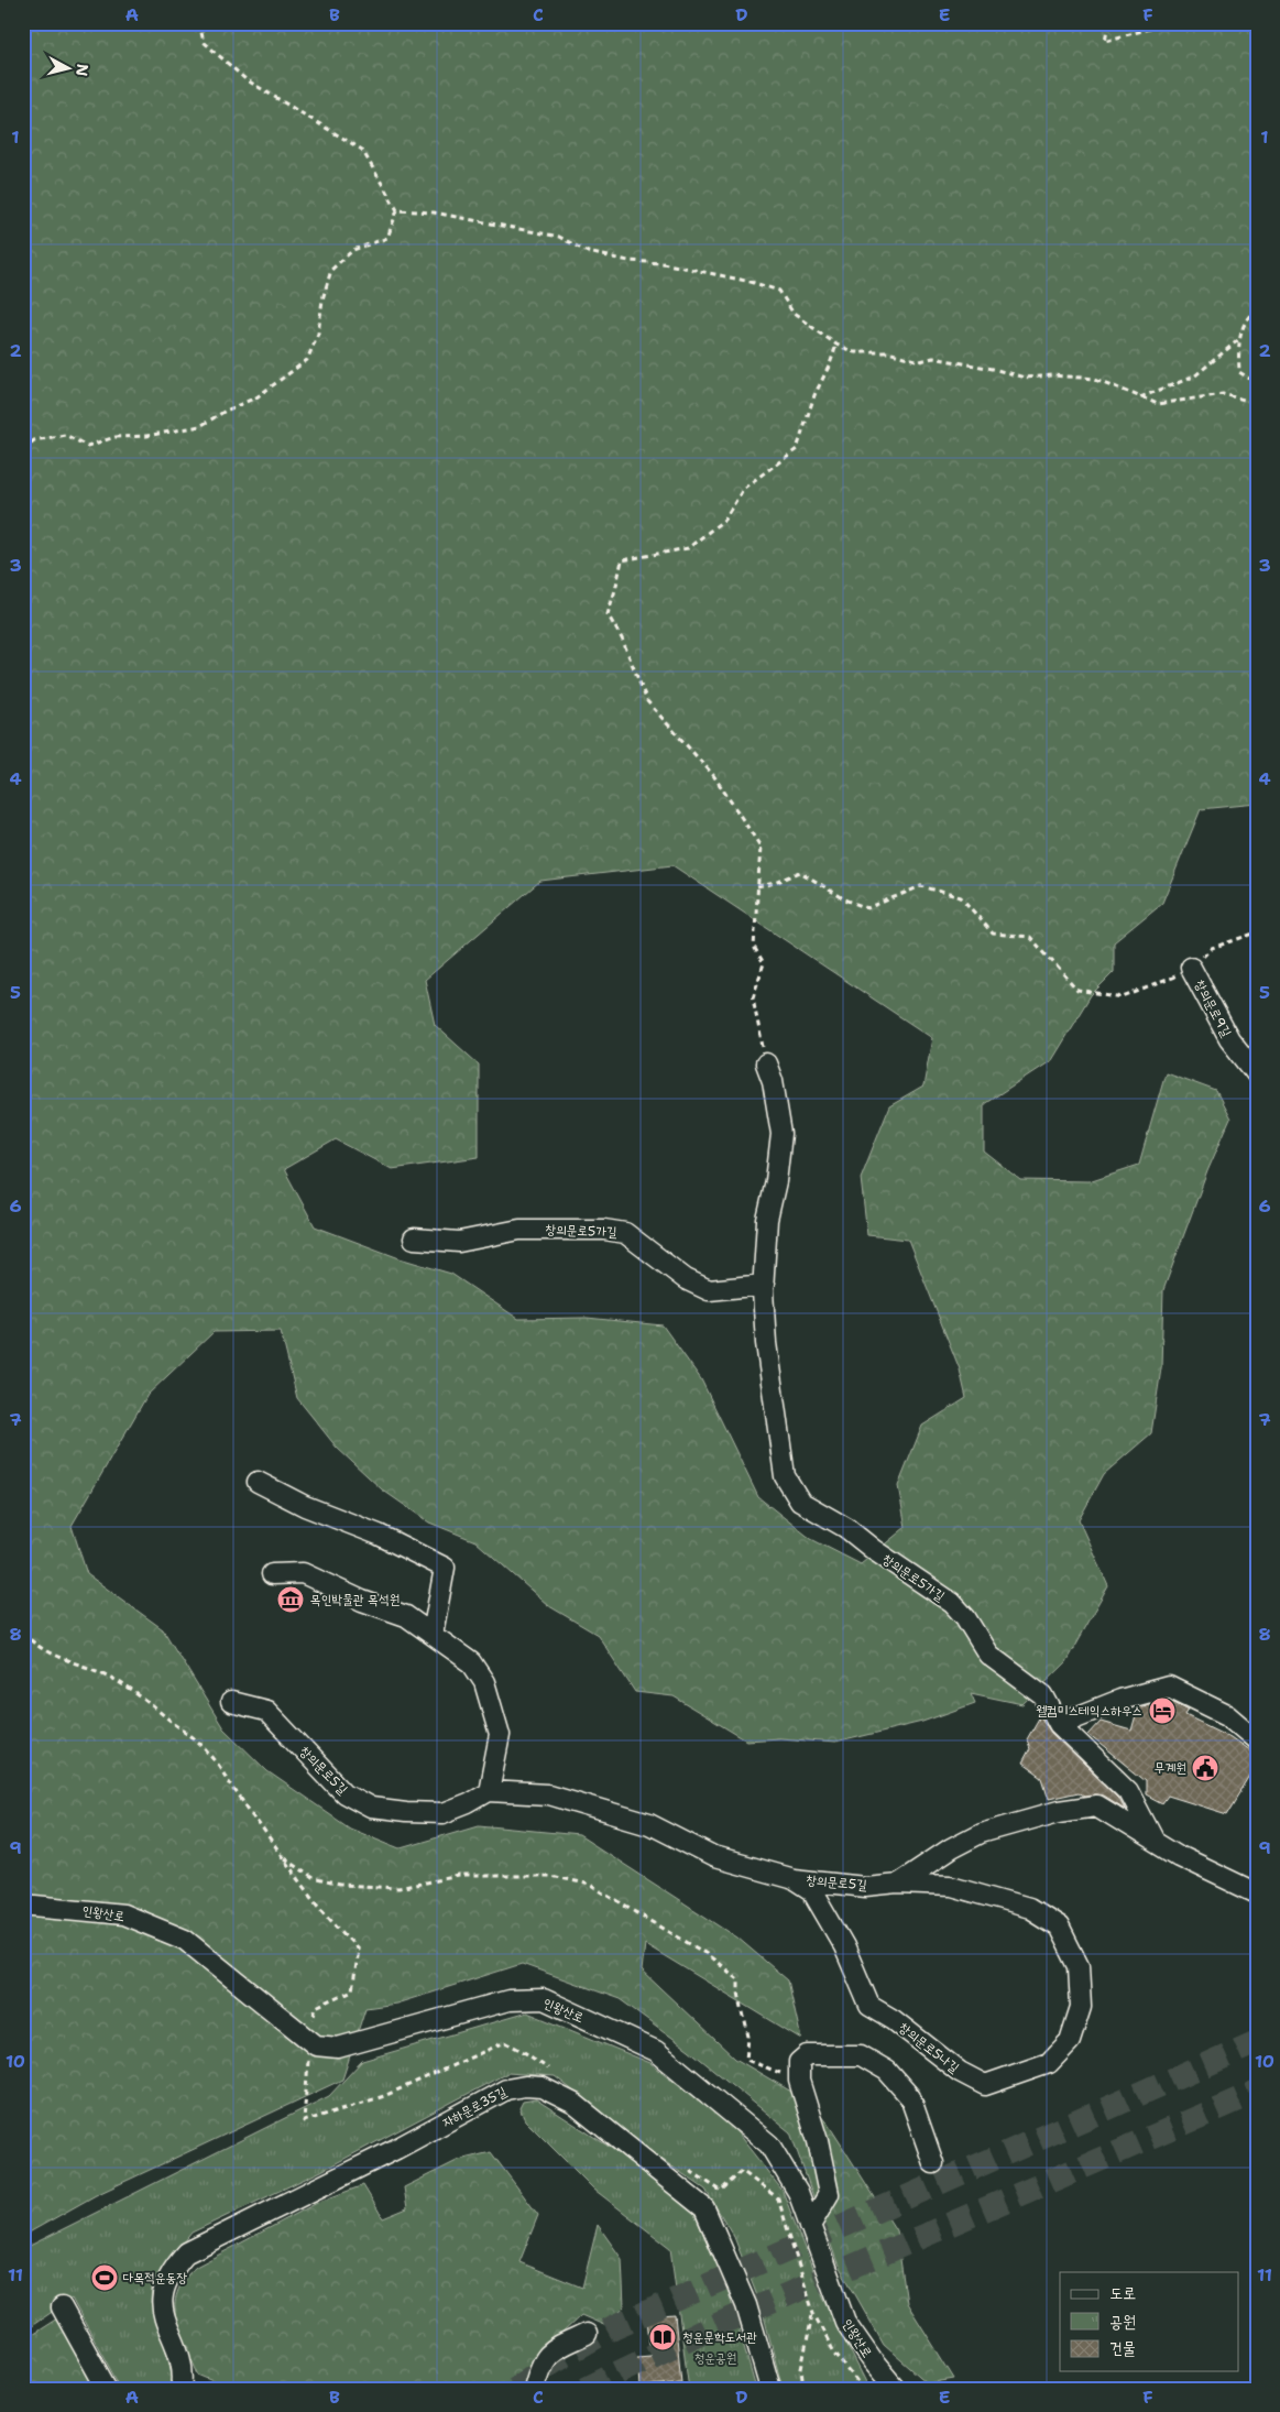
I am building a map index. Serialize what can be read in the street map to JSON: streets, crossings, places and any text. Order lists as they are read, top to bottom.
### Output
{
  "streets": {
    "street": [
      "창의문로9길",
      "창의문로5가길",
      "창의문로5길",
      "인왕산로",
      "창의문로5나길",
      "자하문로35길"
    ]
  },
  "crossings": [
    ["창의문로5가길", "창의문로5길"],
    ["창의문로5길", "창의문로5나길"]
  ],
  "parks": ["청운공원"],
  "places": {
    "museum": ["목인박물관 목석원"],
    "hotel": ["웰컴미스테익스하우스"],
    "public building": ["무계원"],
    "sports": ["다목적운동장"],
    "library": ["청운문학도서관"]
  },
  "legend": ["도로", "공원", "건물"],
  "north": "right",
  "grid": {
    "columns": [
      "A",
      "B",
      "C",
      "D",
      "E",
      "F"
    ],
    "rows": [
      "1",
      "2",
      "3",
      "4",
      "5",
      "6",
      "7",
      "8",
      "9",
      "10",
      "11"
    ]
  }
}
